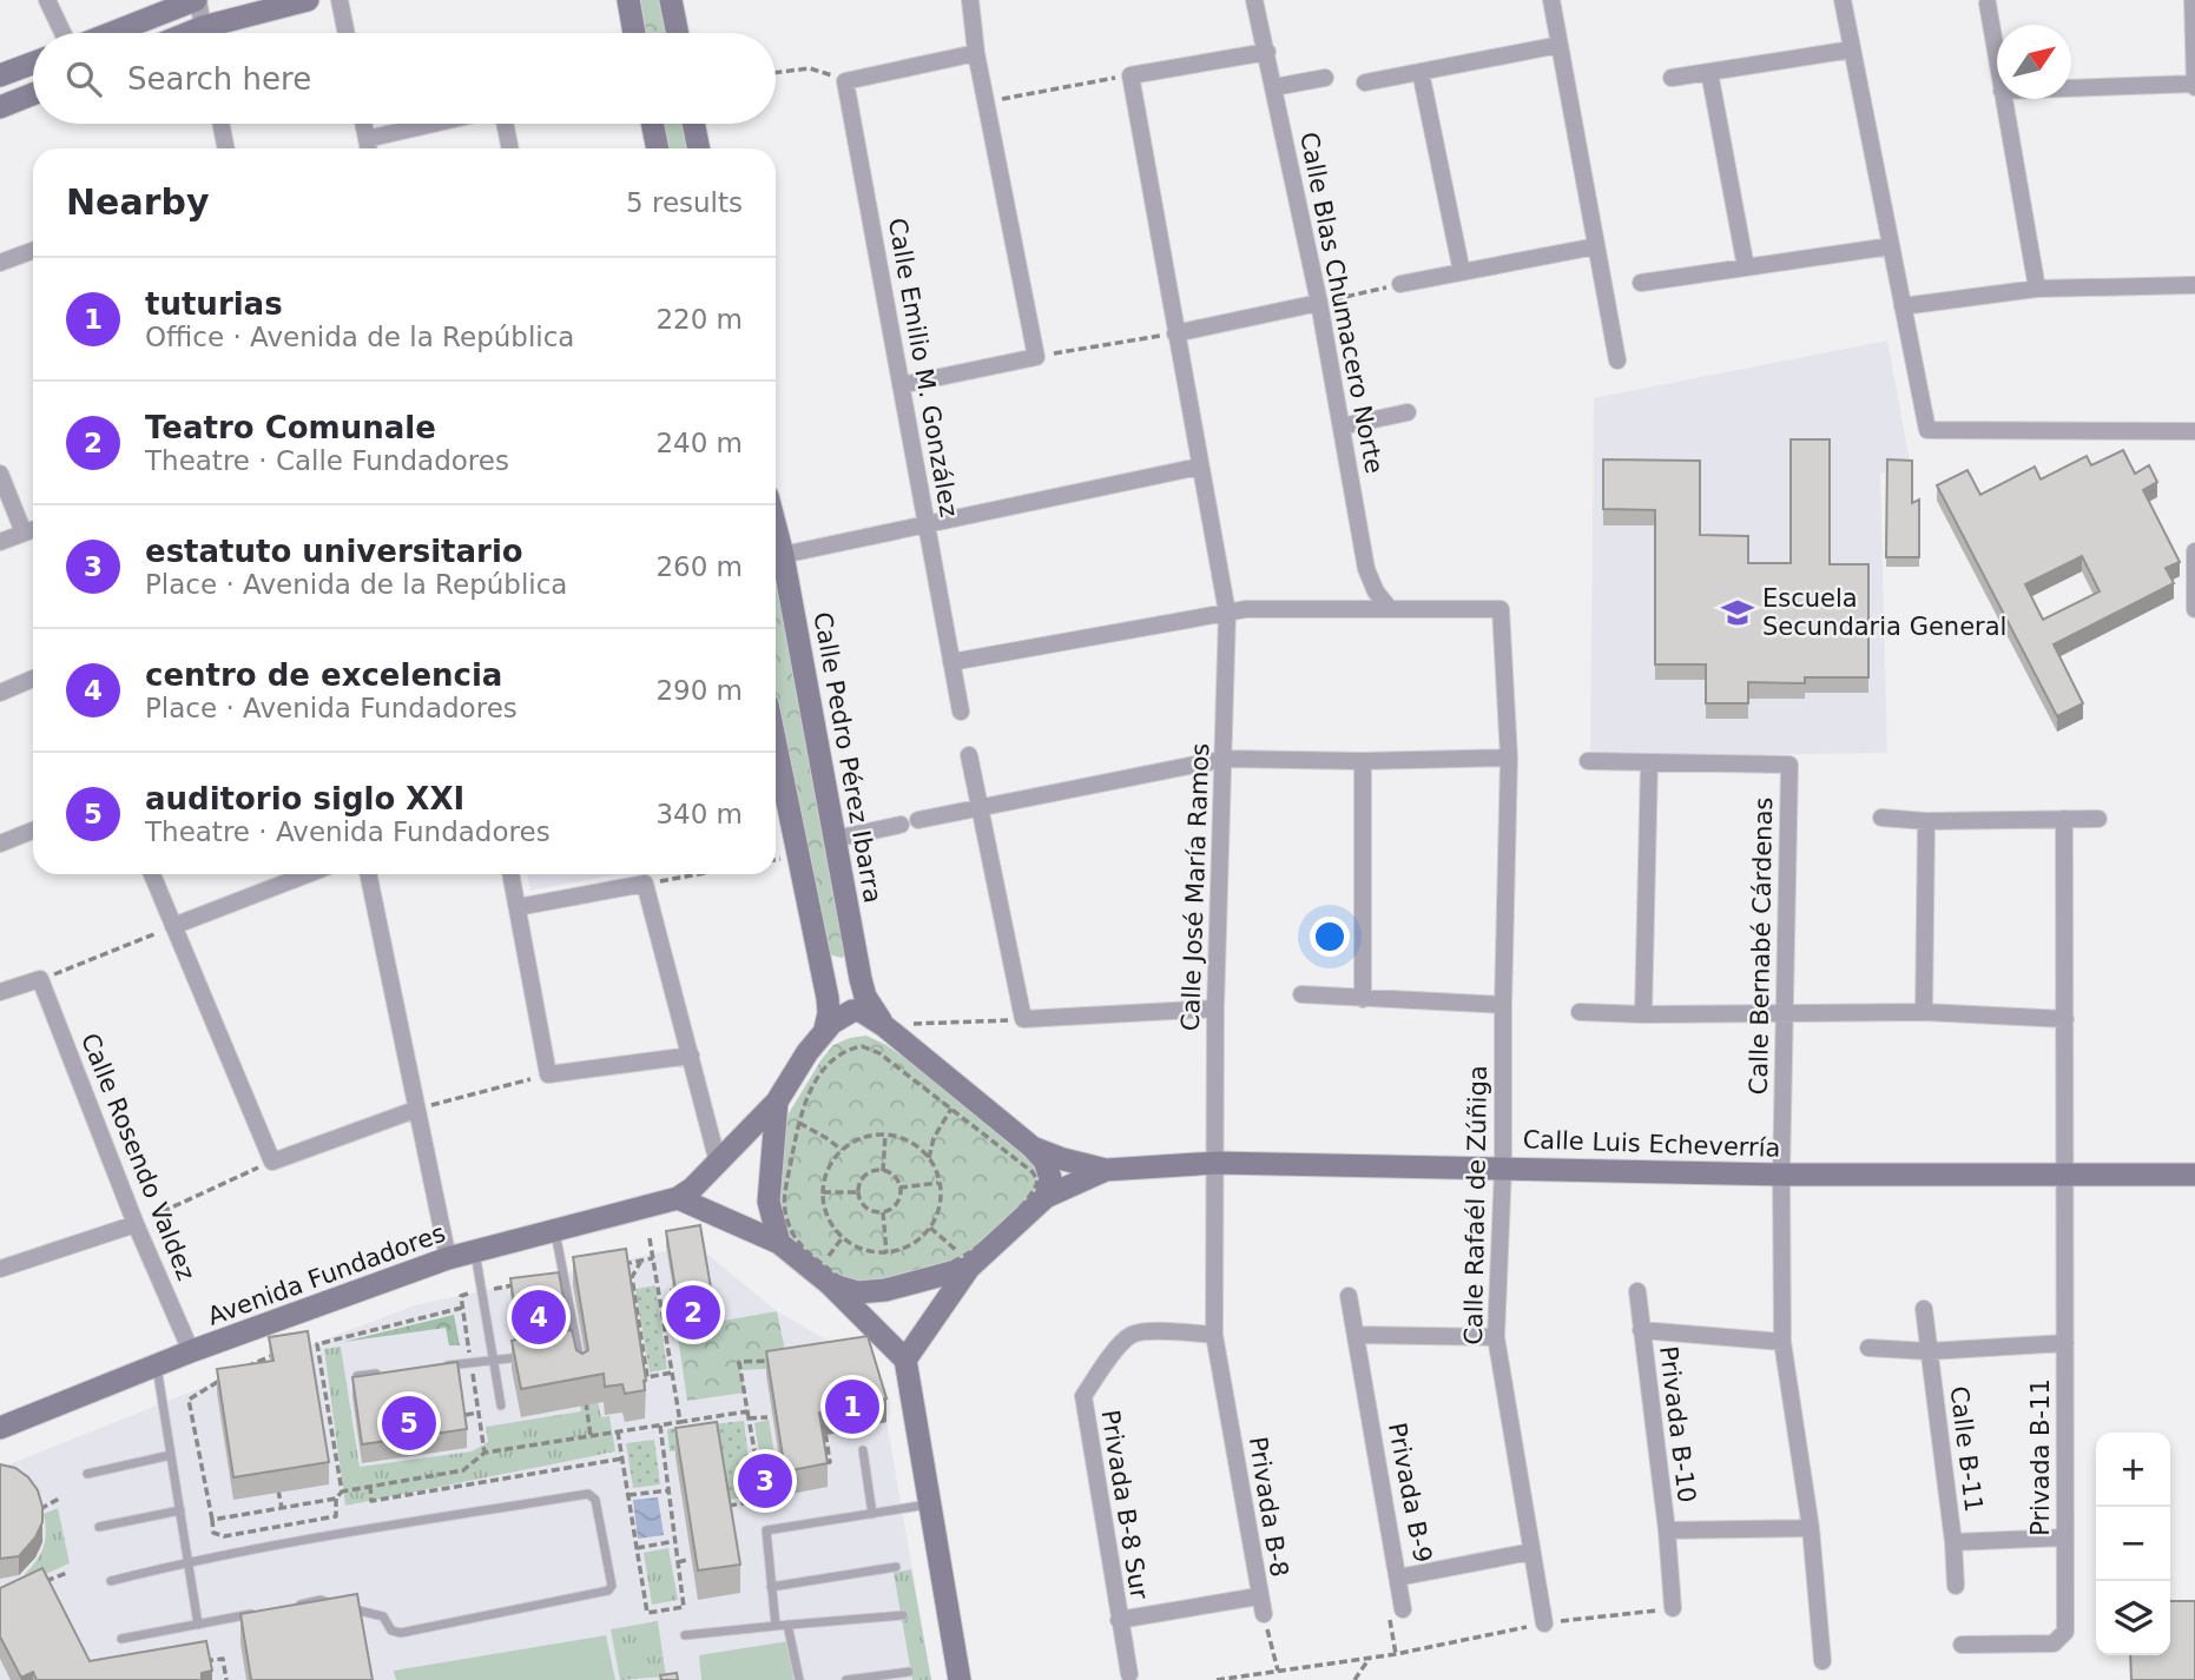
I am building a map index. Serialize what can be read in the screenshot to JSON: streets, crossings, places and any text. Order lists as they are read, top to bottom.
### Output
{
  "streets": {
    "street": [
      "Calle Blas Chumacero Norte",
      "Calle Emilio M. González",
      "Calle Pedro Pérez Ibarra",
      "Calle José María Ramos",
      "Calle Bernabé Cárdenas",
      "Calle Luis Echeverría",
      "Calle Rosendo Valdez",
      "Calle Rafaél de Zúñiga",
      "Avenida Fundadores",
      "Privada B-10",
      "Calle B-11",
      "Privada B-11",
      "Privada B-9",
      "Privada B-8 Sur",
      "Privada B-8"
    ]
  },
  "crossings": [
    ["Calle Blas Chumacero Norte", "Calle Rafaél de Zúñiga"],
    ["Calle José María Ramos", "Calle Luis Echeverría"],
    ["Calle José María Ramos", "Privada B-8"],
    ["Calle Bernabé Cárdenas", "Calle Luis Echeverría"],
    ["Calle Bernabé Cárdenas", "Privada B-10"],
    ["Calle Luis Echeverría", "Calle Rafaél de Zúñiga"],
    ["Calle Luis Echeverría", "Privada B-11"],
    ["Calle Luis Echeverría", "Privada B-8"],
    ["Calle Rosendo Valdez", "Avenida Fundadores"],
    ["Calle Rafaél de Zúñiga", "Privada B-9"],
    ["Calle B-11", "Privada B-11"],
    ["Privada B-8 Sur", "Privada B-8"]
  ],
  "places": {
    "school or university": ["Escuela Secundaria General"]
  },
  "north": "top right",
  "page": {
    "search": "Search here",
    "heading": ["Nearby", "5 results"],
    "list": [
      {
        "mark": "1",
        "name": "tuturias",
        "note": "Office · Avenida de la República",
        "value": "220 m"
      },
      {
        "mark": "2",
        "name": "Teatro Comunale",
        "note": "Theatre · Calle Fundadores",
        "value": "240 m"
      },
      {
        "mark": "3",
        "name": "estatuto universitario",
        "note": "Place · Avenida de la República",
        "value": "260 m"
      },
      {
        "mark": "4",
        "name": "centro de excelencia",
        "note": "Place · Avenida Fundadores",
        "value": "290 m"
      },
      {
        "mark": "5",
        "name": "auditorio siglo XXI",
        "note": "Theatre · Avenida Fundadores",
        "value": "340 m"
      }
    ],
    "pins": [
      "2",
      "4",
      "1",
      "5",
      "3"
    ],
    "map_buttons": ["+", "−"]
  }
}
